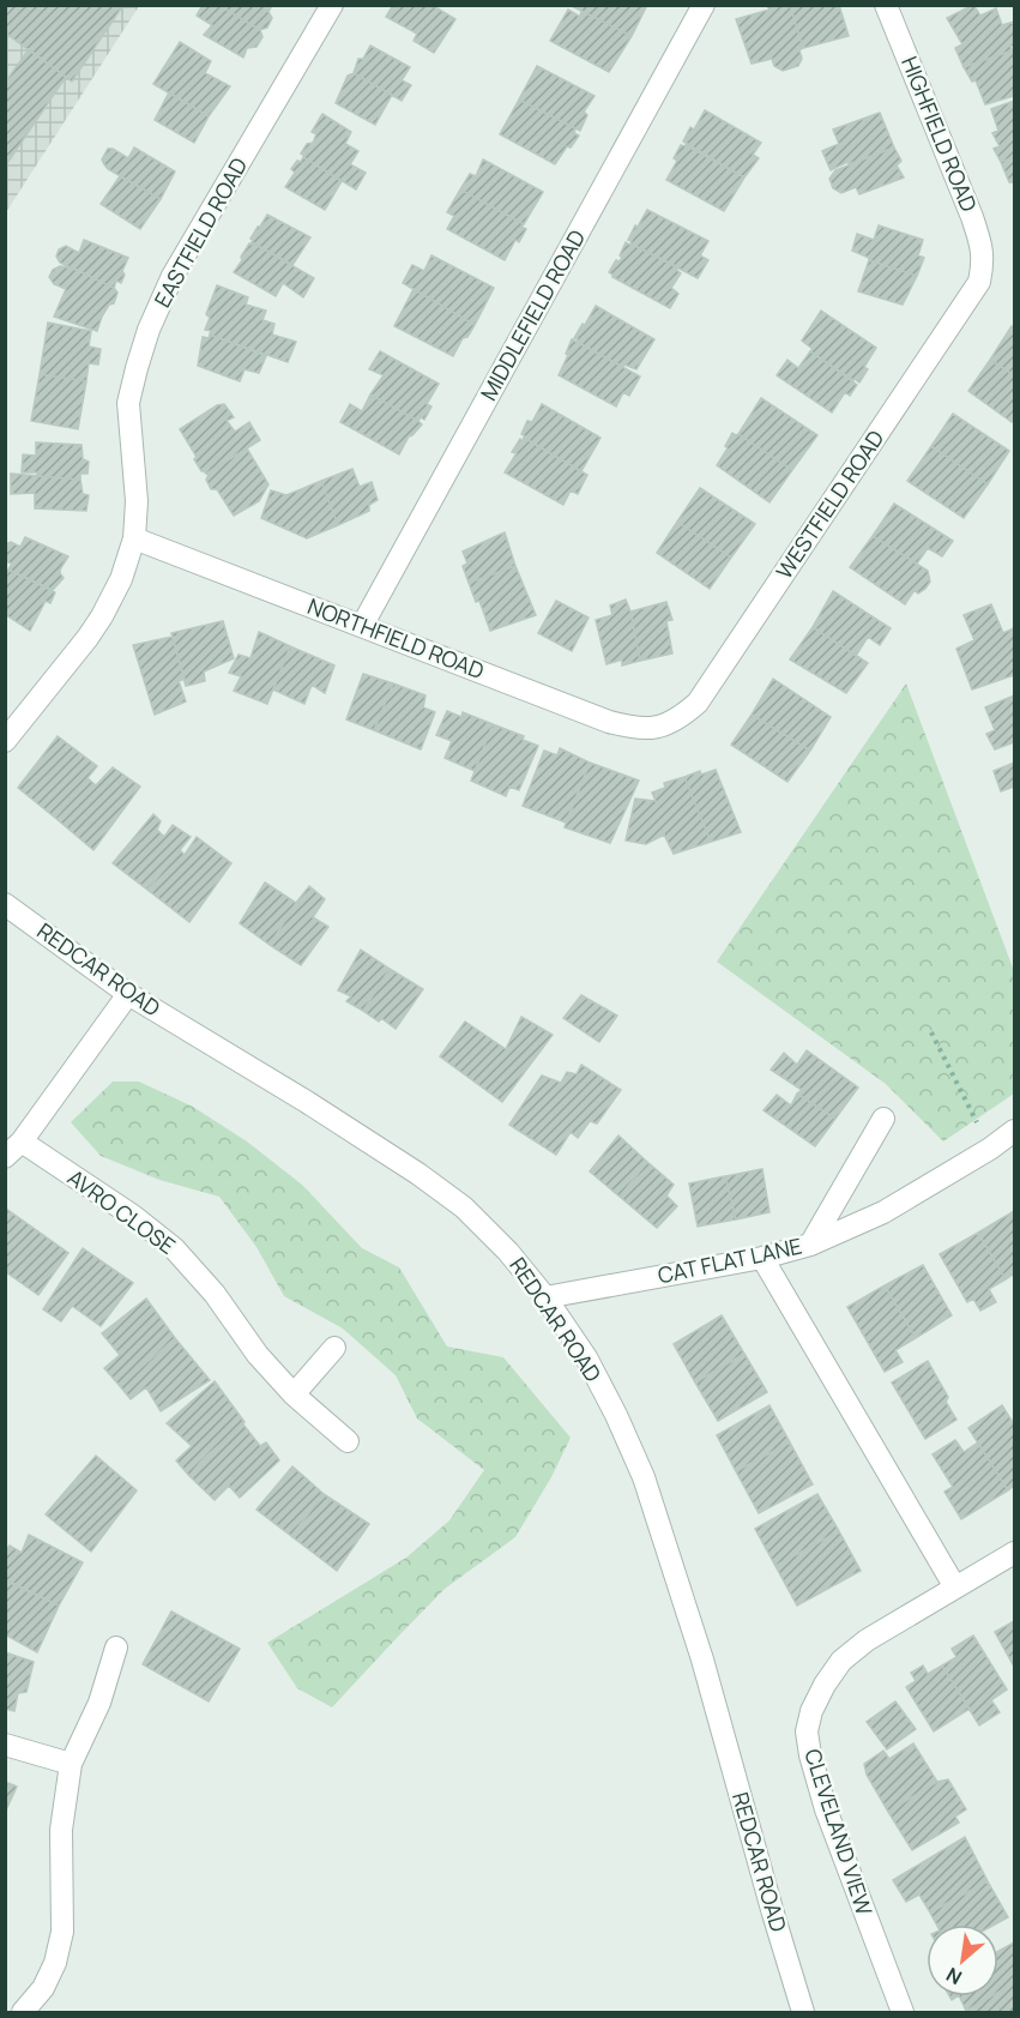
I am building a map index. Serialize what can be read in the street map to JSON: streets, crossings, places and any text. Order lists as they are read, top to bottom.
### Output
{
  "streets": {
    "street": [
      "HIGHFIELD ROAD",
      "EASTFIELD ROAD",
      "MIDDLEFIELD ROAD",
      "WESTFIELD ROAD",
      "NORTHFIELD ROAD",
      "REDCAR ROAD",
      "AVRO CLOSE",
      "CAT FLAT LANE",
      "CLEVELAND VIEW"
    ]
  },
  "crossings": [
    ["HIGHFIELD ROAD", "WESTFIELD ROAD"],
    ["EASTFIELD ROAD", "NORTHFIELD ROAD"],
    ["MIDDLEFIELD ROAD", "NORTHFIELD ROAD"],
    ["WESTFIELD ROAD", "NORTHFIELD ROAD"],
    ["REDCAR ROAD", "CAT FLAT LANE"]
  ],
  "north": "bottom left"
}
